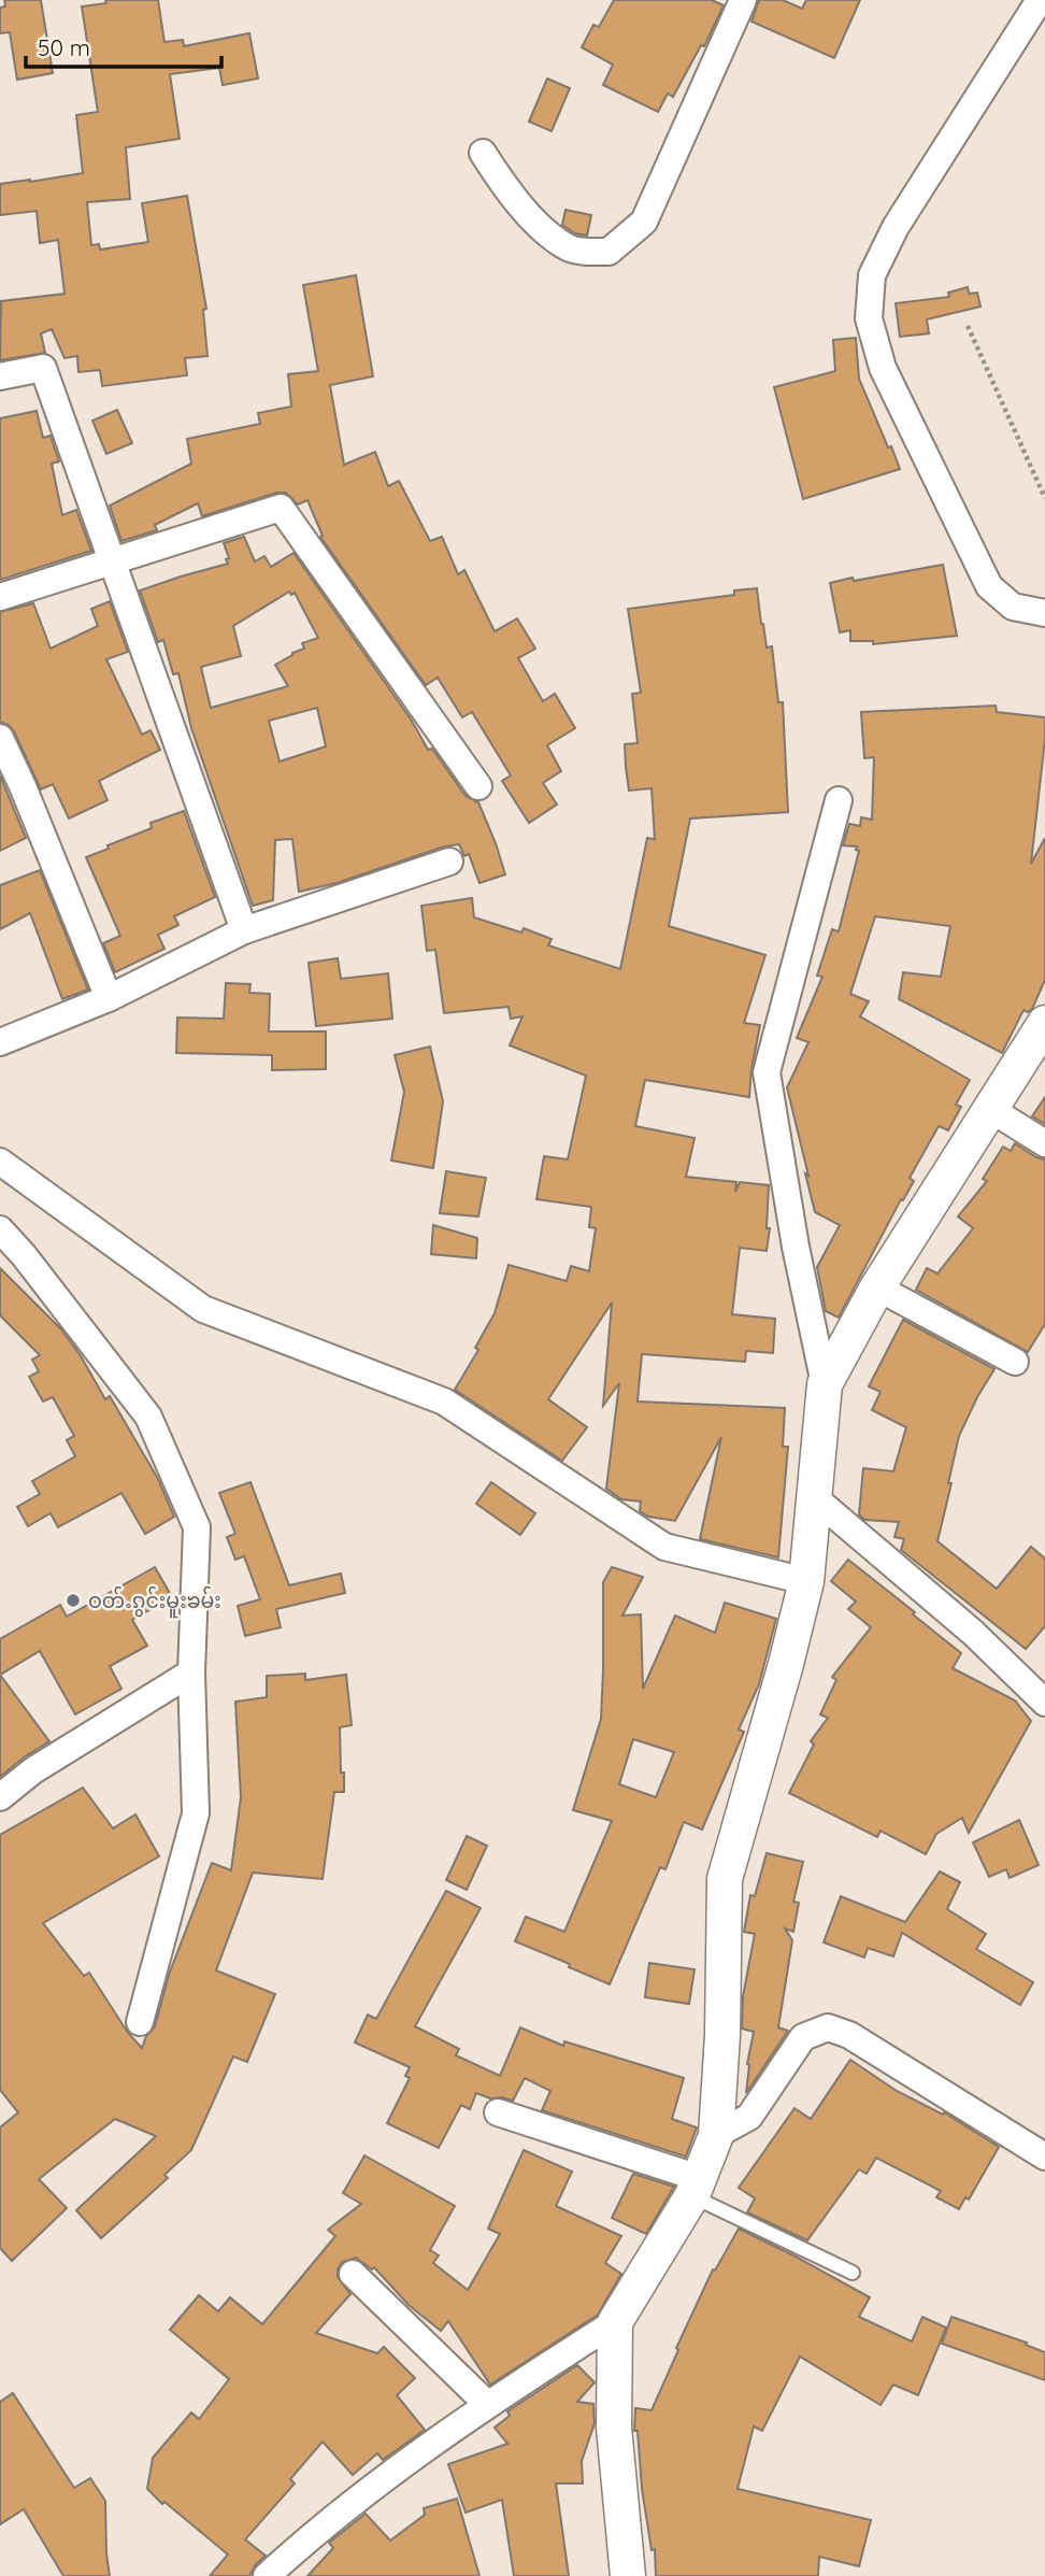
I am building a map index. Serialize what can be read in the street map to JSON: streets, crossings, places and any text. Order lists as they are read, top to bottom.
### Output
{
  "places": ["ဝတ်ႉၵွင်းမူးၶမ်း"],
  "scale_bar": "50 m"
}
